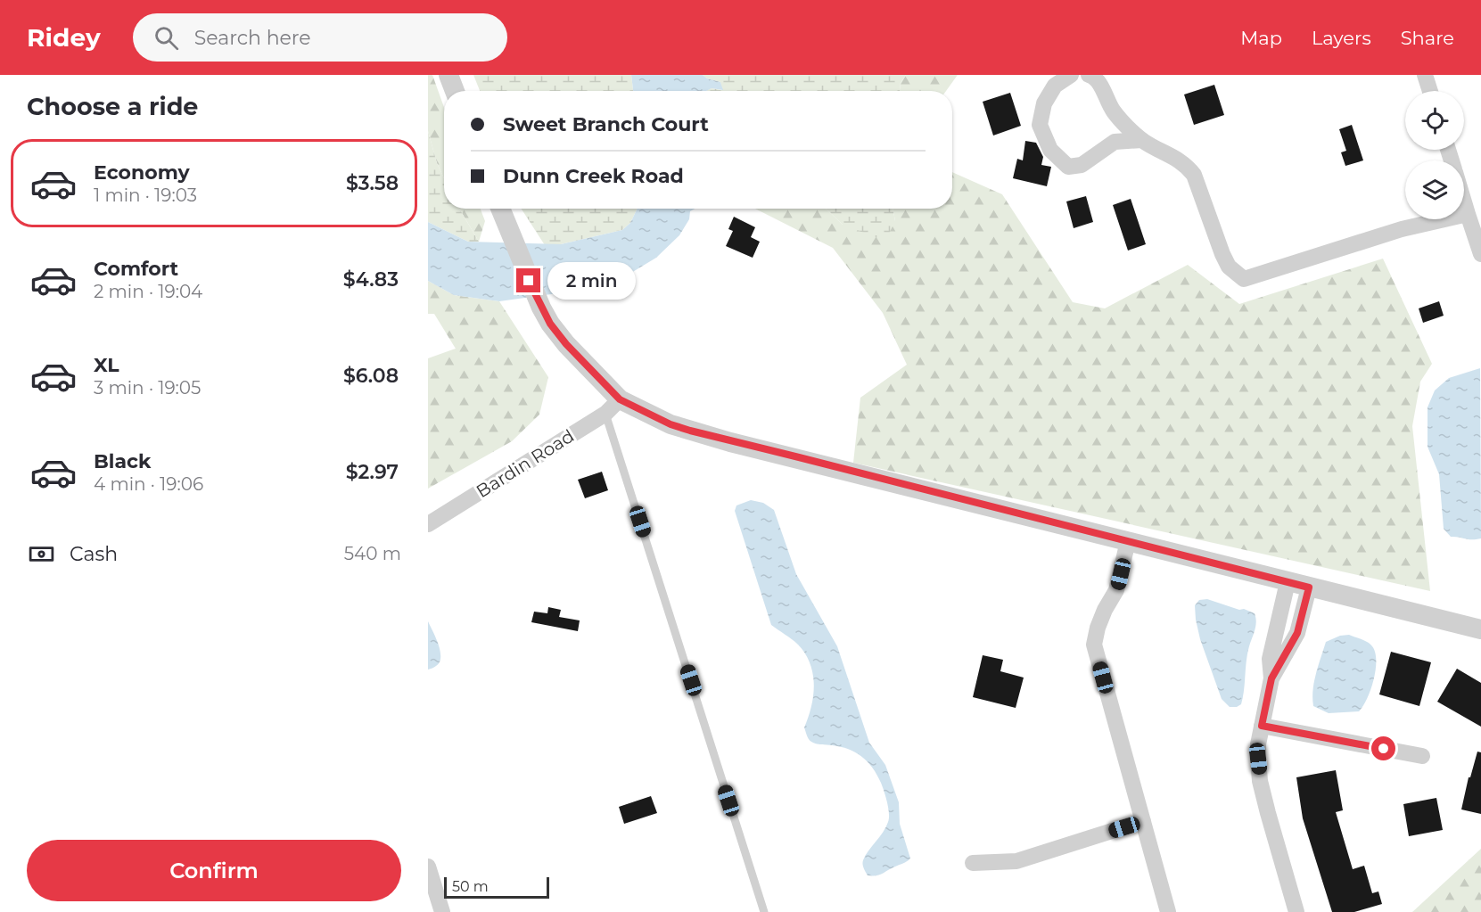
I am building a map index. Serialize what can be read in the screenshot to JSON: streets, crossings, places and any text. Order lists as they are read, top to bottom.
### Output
{
  "streets": {
    "street": ["Bardin Road"]
  },
  "scale_bar": "50 m",
  "page": {
    "header": "Ridey",
    "search": "Search here",
    "nav": ["Map", "Layers", "Share"],
    "heading": "Choose a ride",
    "banner": ["Sweet Branch Court", "Dunn Creek Road"],
    "list": [
      {
        "name": "Economy",
        "note": "1 min · 19:03",
        "value": "$3.58"
      },
      {
        "name": "Comfort",
        "note": "2 min · 19:04",
        "value": "$4.83"
      },
      {
        "name": "XL",
        "note": "3 min · 19:05",
        "value": "$6.08"
      },
      {
        "name": "Black",
        "note": "4 min · 19:06",
        "value": "$2.97"
      }
    ],
    "bubble": "2 min",
    "pay": ["Cash", "540 m"],
    "buttons": "Confirm",
    "scale": "50 m"
  }
}
